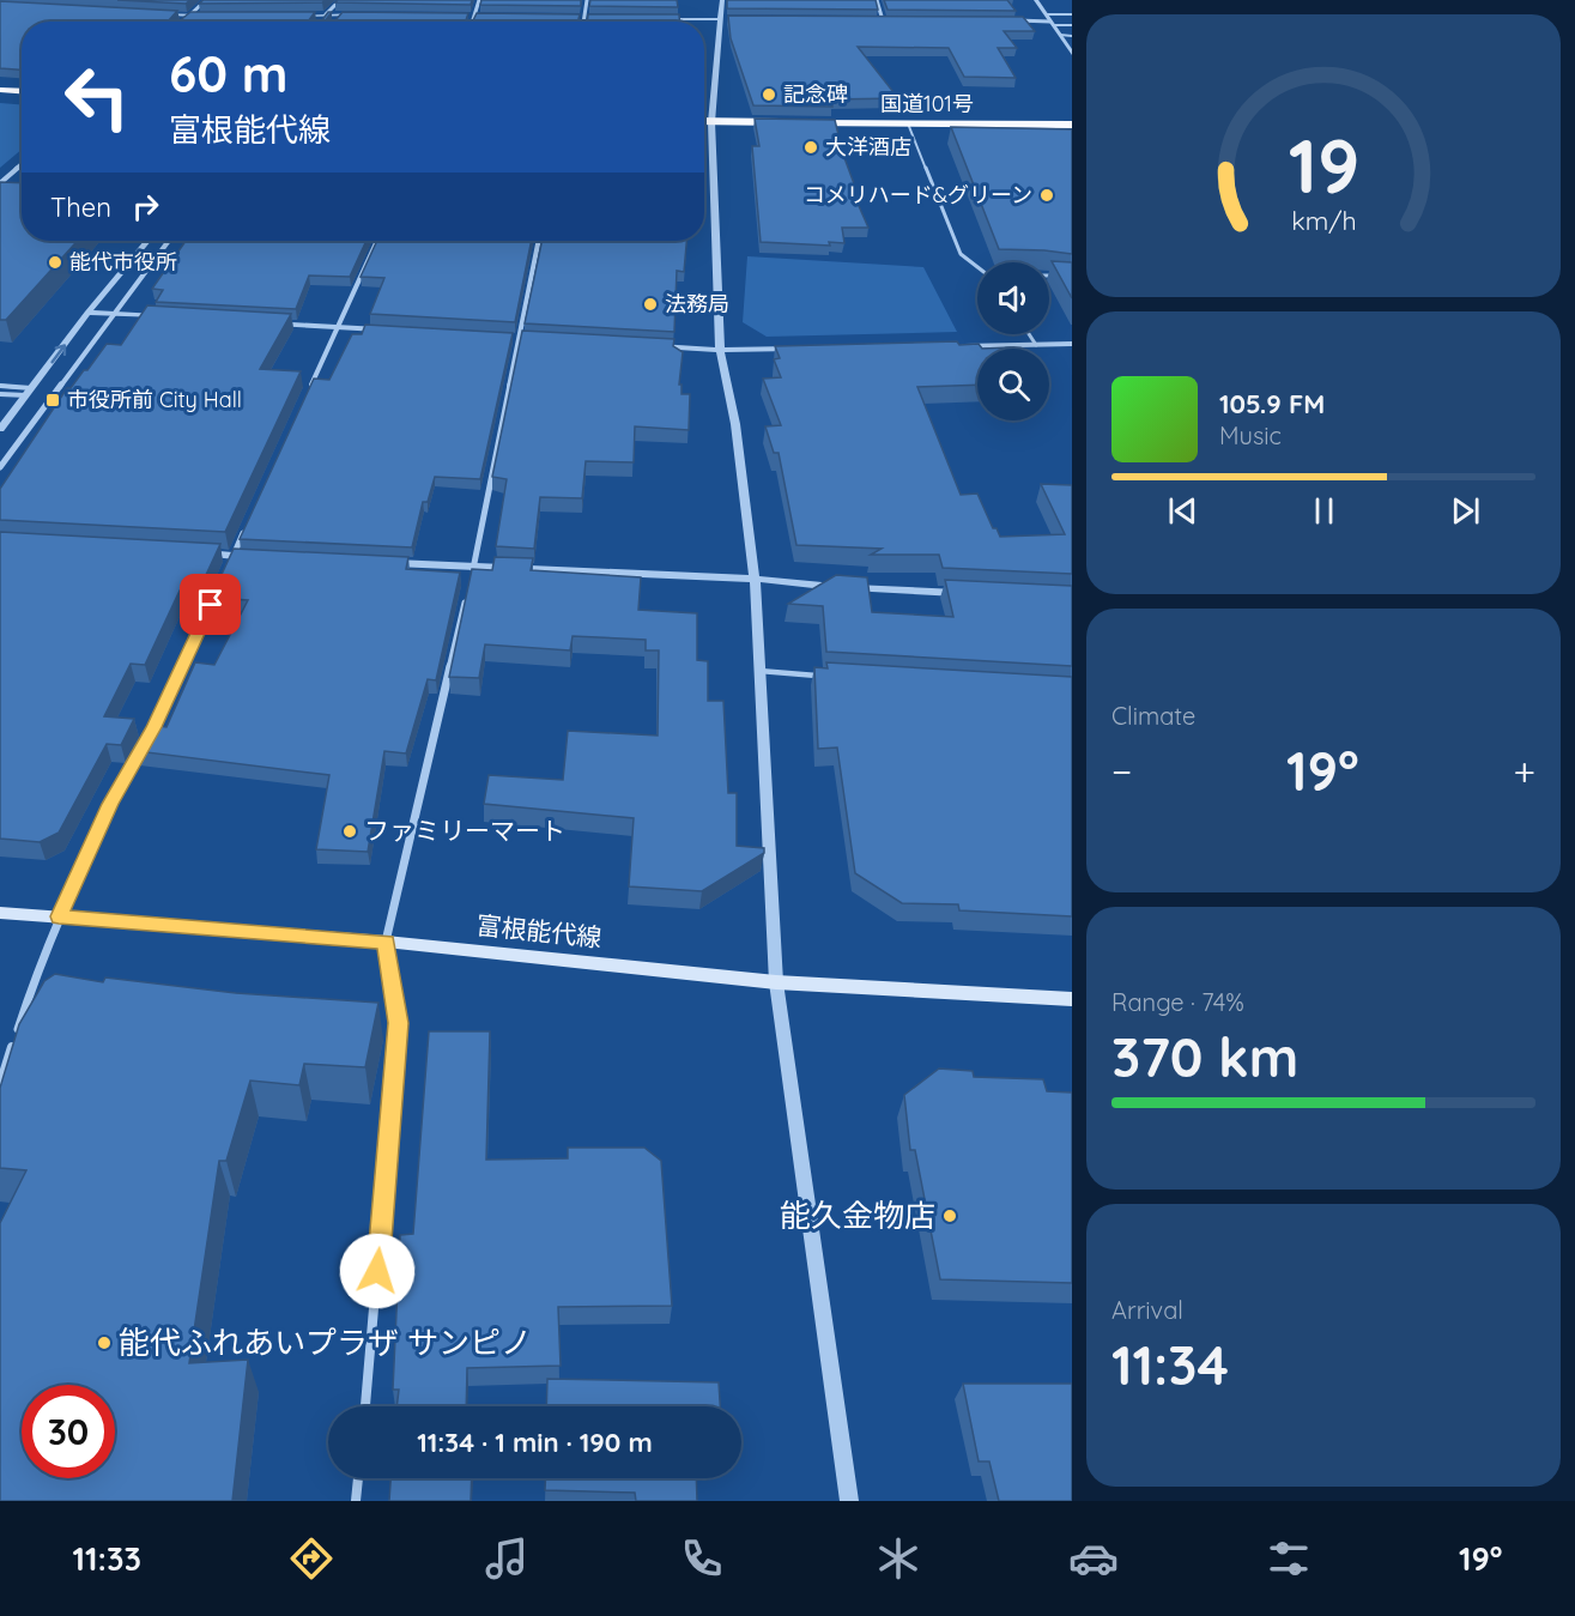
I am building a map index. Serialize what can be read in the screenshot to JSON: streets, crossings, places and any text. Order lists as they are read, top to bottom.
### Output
{
  "streets": {
    "highway": ["国道101号"],
    "main road": ["富根能代線"]
  },
  "places": {
    "other": [
      "記念碑",
      "大洋酒店",
      "コメリハード&グリーン",
      "能代市役所",
      "法務局",
      "ファミリーマート",
      "能久金物店",
      "能代ふれあいプラザ サンピノ"
    ],
    "transit": ["市役所前 City Hall"]
  },
  "page": {
    "turn": ["60 m", "富根能代線"],
    "then": "Then",
    "song": ["105.9 FM", "Music"],
    "tile": [
      "Climate",
      ["Range · 74%", "370 km"],
      ["Arrival", "11:34"]
    ],
    "heat": ["−", "19°", "+"],
    "limit": "30",
    "trip": "11:34 · 1 min · 190 m",
    "tabs": ["11:33", "19°"],
    "gauge": ["19", "km/h"]
  }
}
